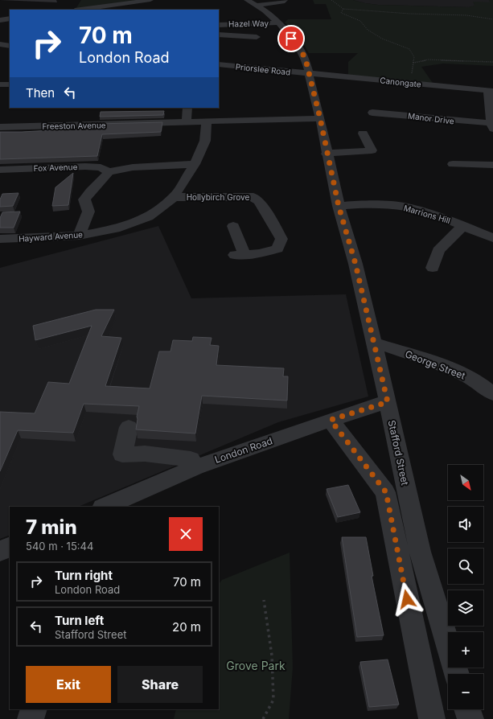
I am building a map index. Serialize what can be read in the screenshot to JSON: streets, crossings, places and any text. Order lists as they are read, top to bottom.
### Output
{
  "streets": {
    "street": [
      "Hazel Way",
      "Priorslee Road",
      "Canongate",
      "Manor Drive",
      "Freeston Avenue",
      "Fox Avenue",
      "Hollybirch Grove",
      "Marrions Hill",
      "Hayward Avenue",
      "George Street",
      "London Road",
      "Stafford Street"
    ]
  },
  "crossings": [
    ["Hazel Way", "Stafford Street"],
    ["Priorslee Road", "Canongate"],
    ["Priorslee Road", "Stafford Street"],
    ["Canongate", "Stafford Street"],
    ["Freeston Avenue", "Hayward Avenue"],
    ["Freeston Avenue", "Stafford Street"],
    ["Hollybirch Grove", "Hayward Avenue"],
    ["Marrions Hill", "Stafford Street"],
    ["George Street", "Stafford Street"],
    ["London Road", "Stafford Street"]
  ],
  "parks": ["Grove Park"],
  "north": "bottom right",
  "page": {
    "turn": ["70 m", "London Road"],
    "then": "Then",
    "map_buttons": ["+", "−"],
    "heading": ["7 min", "540 m · 15:44"],
    "list": [
      {
        "name": "Turn right",
        "note": "London Road",
        "value": "70 m"
      },
      {
        "name": "Turn left",
        "note": "Stafford Street",
        "value": "20 m"
      }
    ],
    "buttons": ["Exit", "Share"]
  }
}
